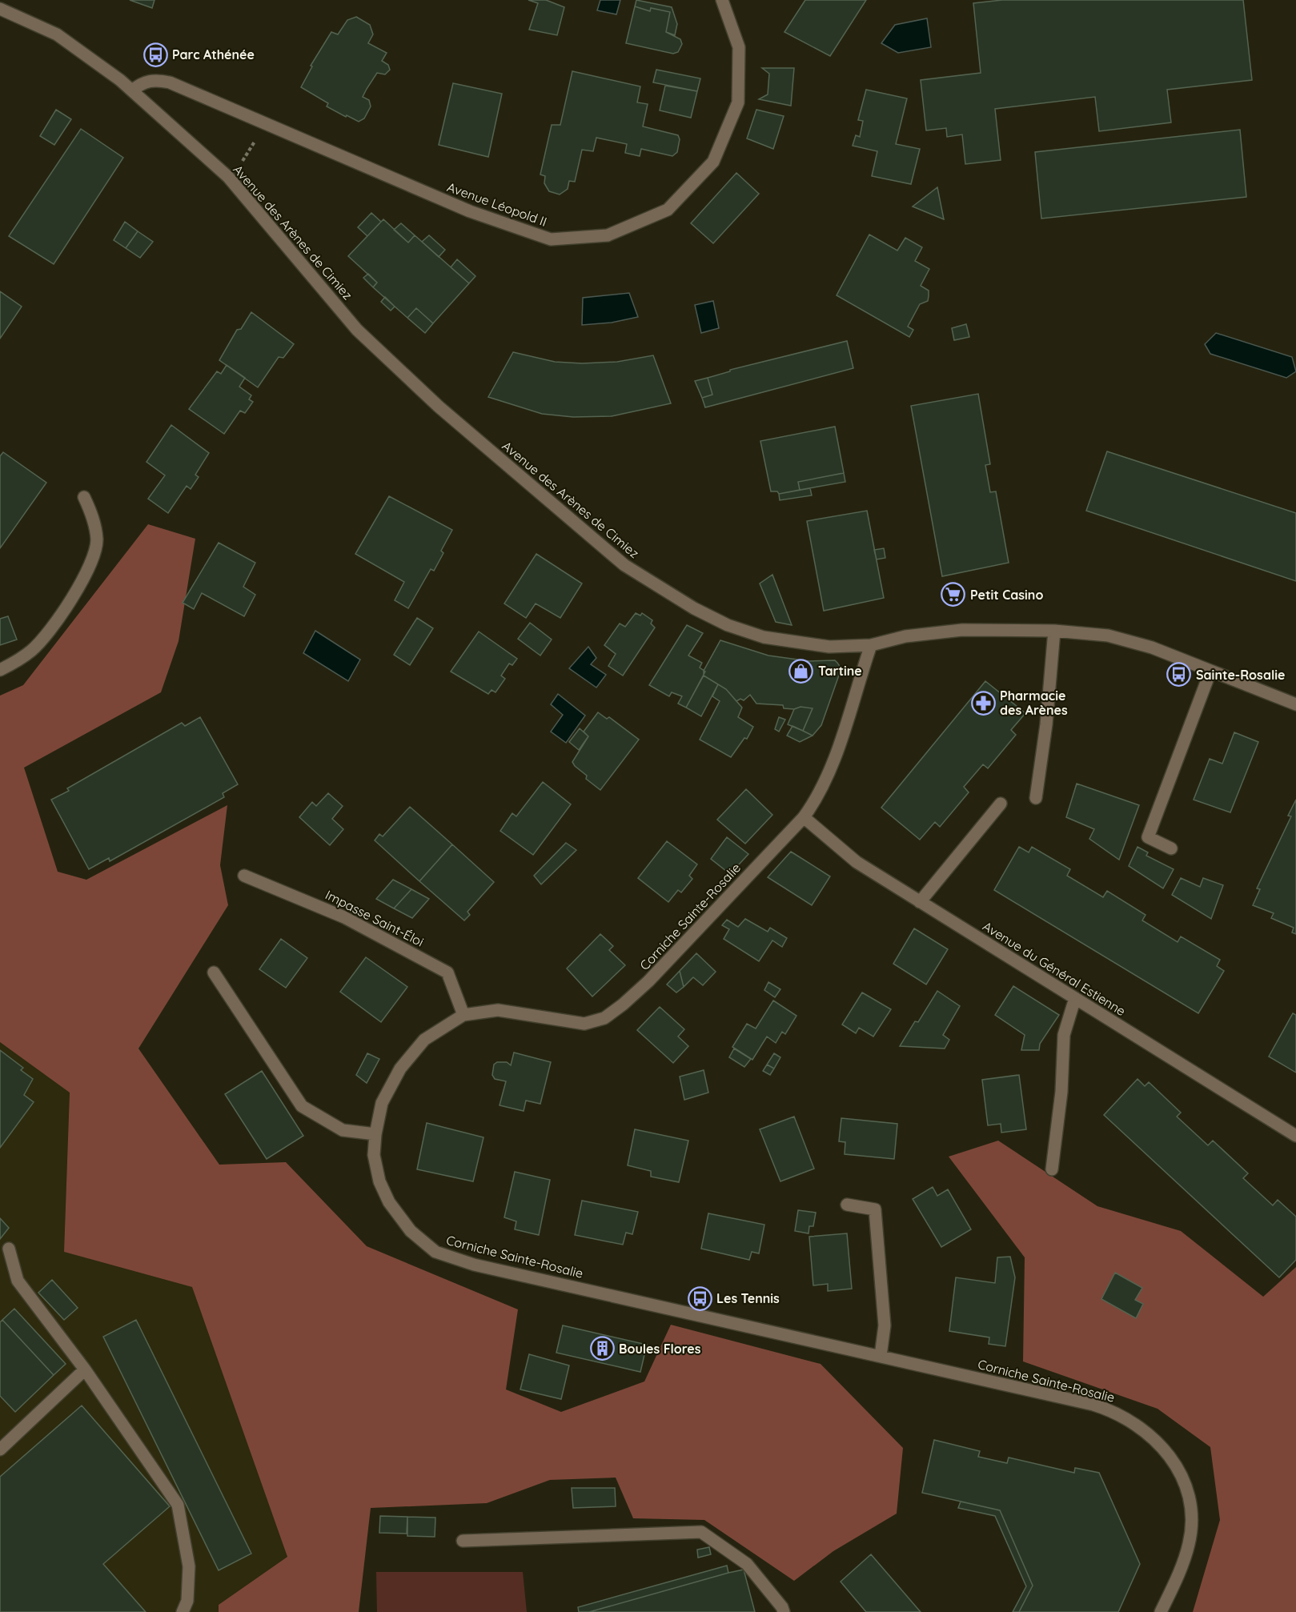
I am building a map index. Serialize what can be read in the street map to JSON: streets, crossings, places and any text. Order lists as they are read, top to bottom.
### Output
{
  "streets": {
    "street": [
      "Avenue Léopold II",
      "Avenue des Arènes de Cimiez",
      "Corniche Sainte-Rosalie",
      "Impasse Saint-Éloi",
      "Avenue du Général Estienne"
    ]
  },
  "crossings": [
    ["Avenue Léopold II", "Avenue des Arènes de Cimiez"],
    ["Avenue des Arènes de Cimiez", "Corniche Sainte-Rosalie"],
    ["Corniche Sainte-Rosalie", "Impasse Saint-Éloi"],
    ["Corniche Sainte-Rosalie", "Avenue du Général Estienne"]
  ],
  "places": {
    "bus stop": ["Parc Athénée", "Sainte-Rosalie", "Les Tennis"],
    "supermarket": ["Petit Casino"],
    "shop": ["Tartine"],
    "pharmacy": ["Pharmacie des Arènes"],
    "building": ["Boules Flores"]
  }
}
